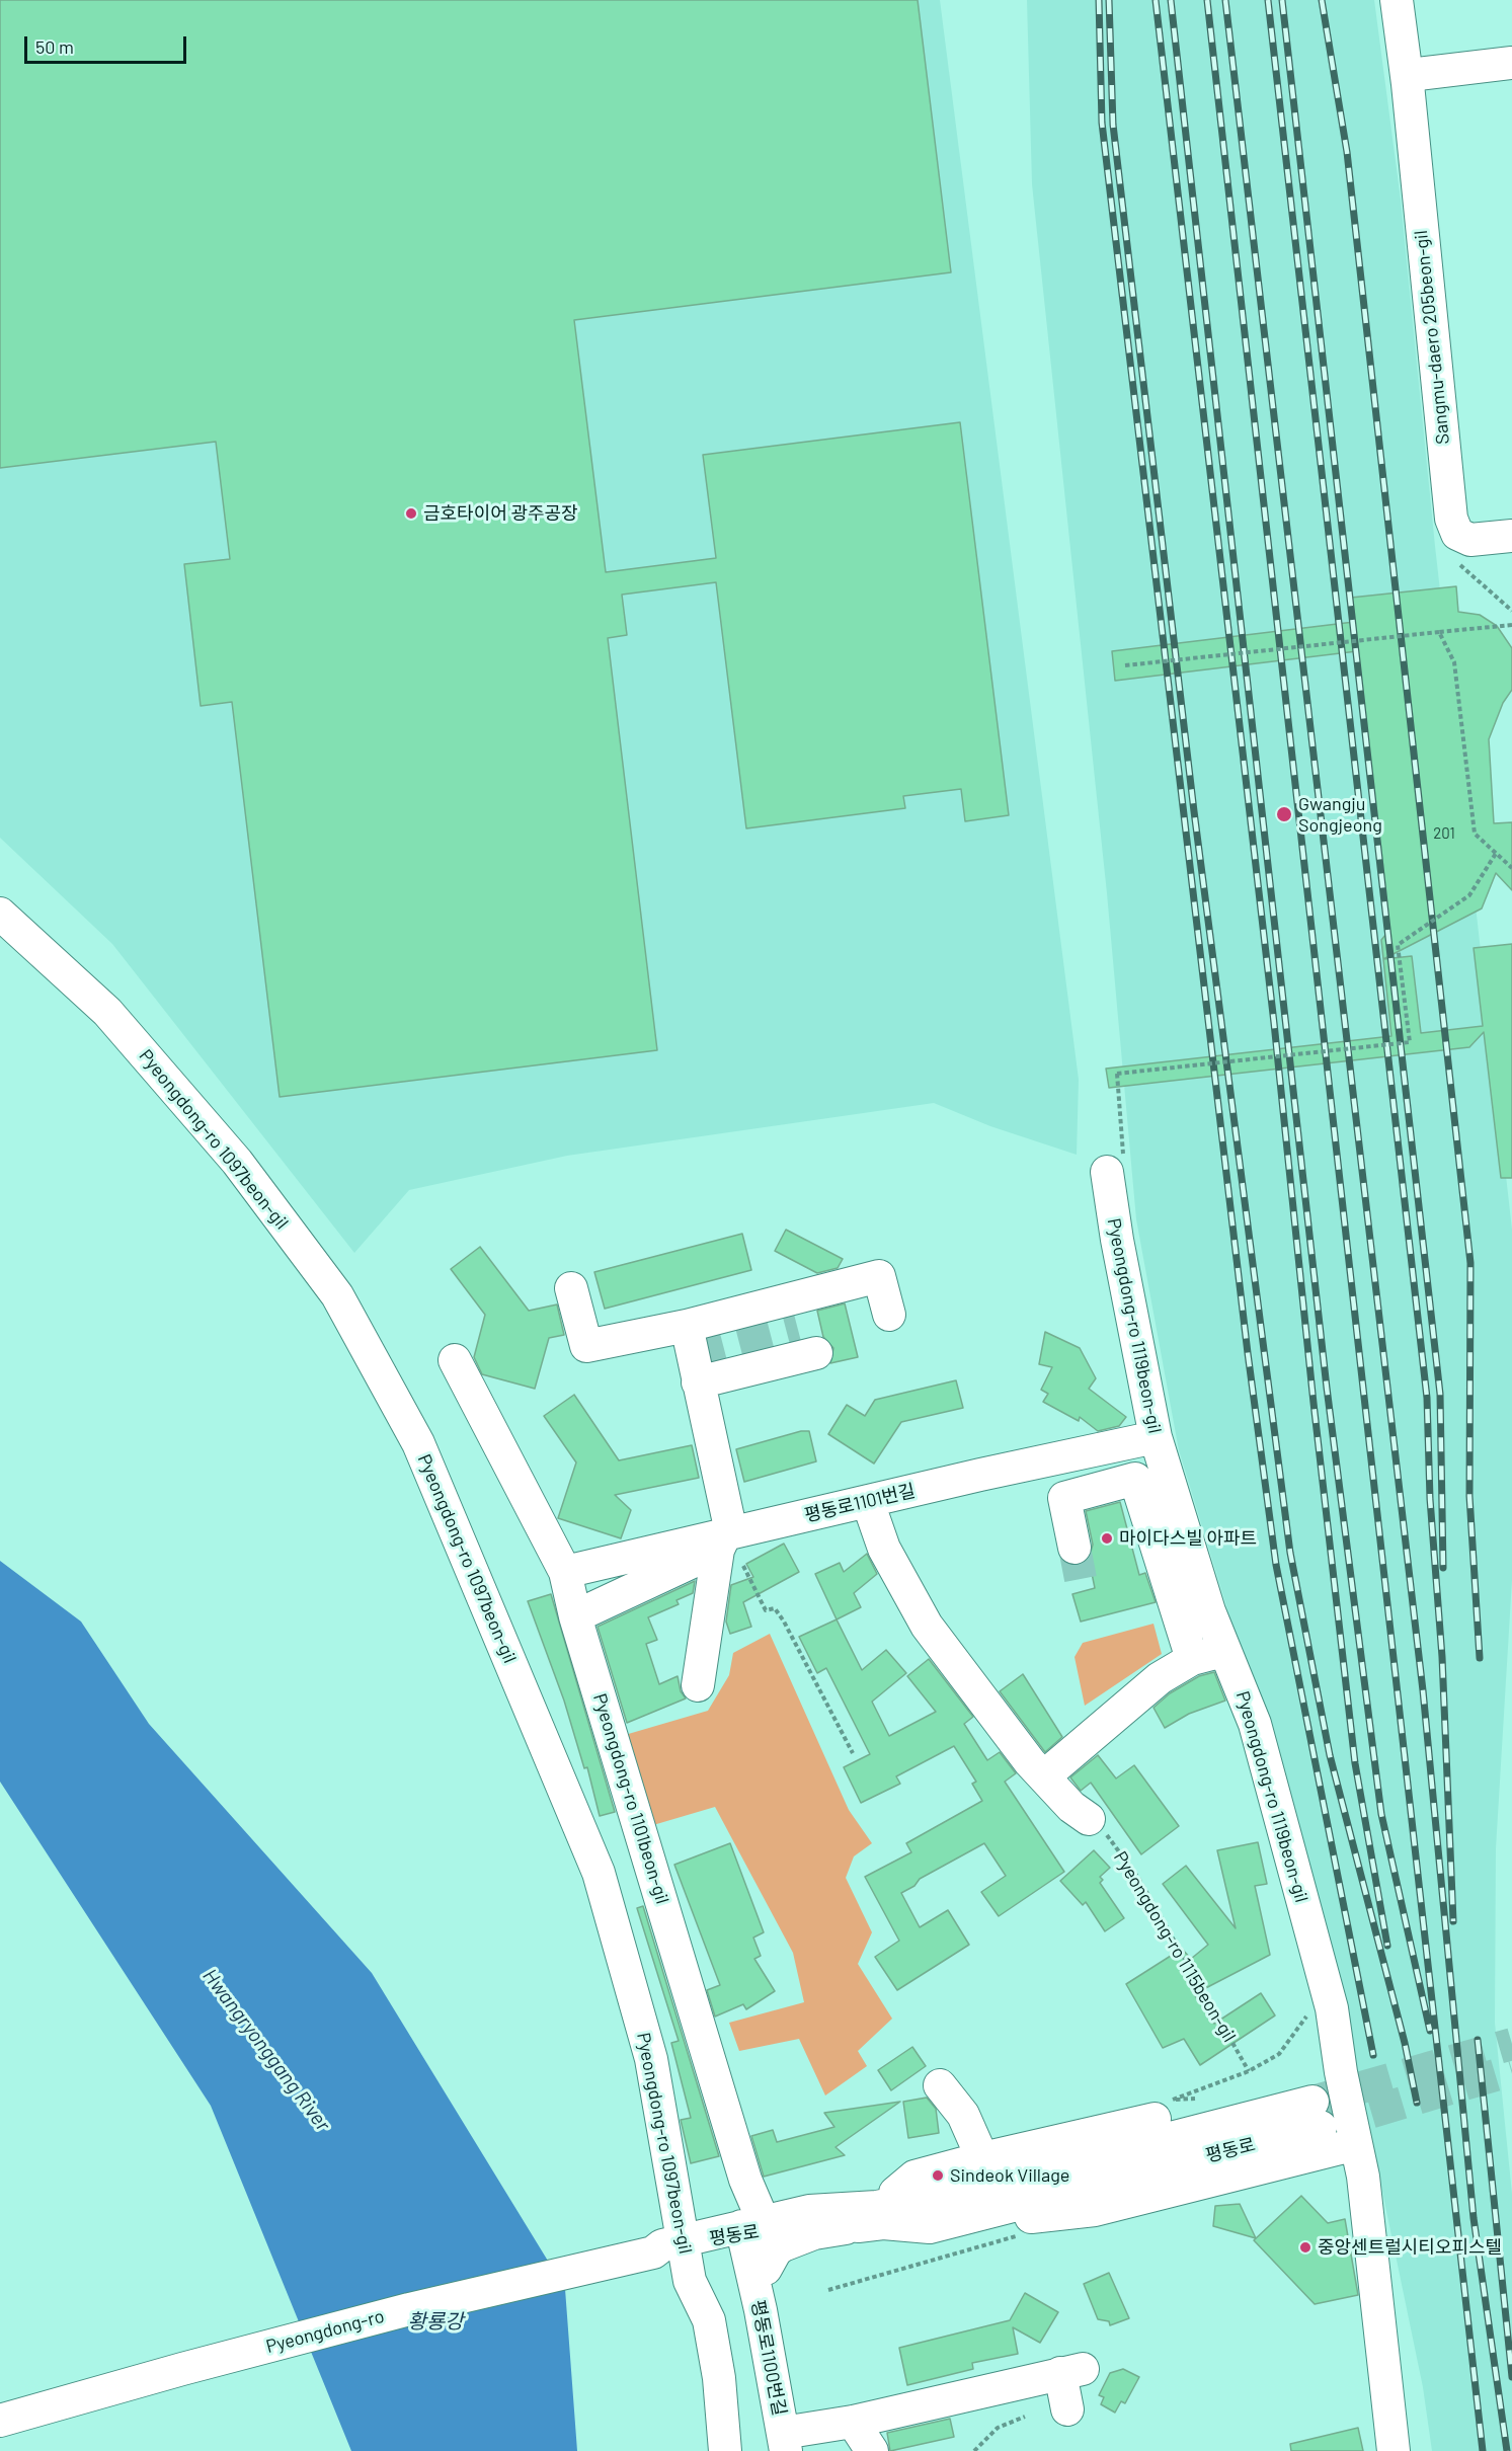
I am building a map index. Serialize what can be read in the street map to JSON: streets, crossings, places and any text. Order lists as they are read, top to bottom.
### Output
{
  "streets": {
    "street": [
      "Sangmu-daero 205beon-gil",
      "Pyeongdong-ro 1097beon-gil",
      "Pyeongdong-ro 1119beon-gil",
      "평동로1101번길",
      "Pyeongdong-ro 1101beon-gil",
      "평동로",
      "Pyeongdong-ro",
      "평동로1100번길"
    ],
    "path": ["Pyeongdong-ro 1115beon-gil"]
  },
  "crossings": [
    ["Pyeongdong-ro 1097beon-gil", "평동로"],
    ["Pyeongdong-ro 1097beon-gil", "Pyeongdong-ro"],
    ["Pyeongdong-ro 1119beon-gil", "평동로1101번길"],
    ["평동로1101번길", "Pyeongdong-ro 1101beon-gil"],
    ["Pyeongdong-ro 1101beon-gil", "평동로"],
    ["Pyeongdong-ro 1101beon-gil", "평동로1100번길"],
    ["평동로", "Pyeongdong-ro"],
    ["평동로", "평동로1100번길"]
  ],
  "water": ["Hwangryonggang River", "황룡강"],
  "places": [
    "금호타이어 광주공장",
    "Gwangju Songjeong",
    "마이다스빌 아파트",
    "Sindeok Village",
    "중앙센트럴시티오피스텔"
  ],
  "house_numbers": ["201"],
  "scale_bar": "50 m"
}
